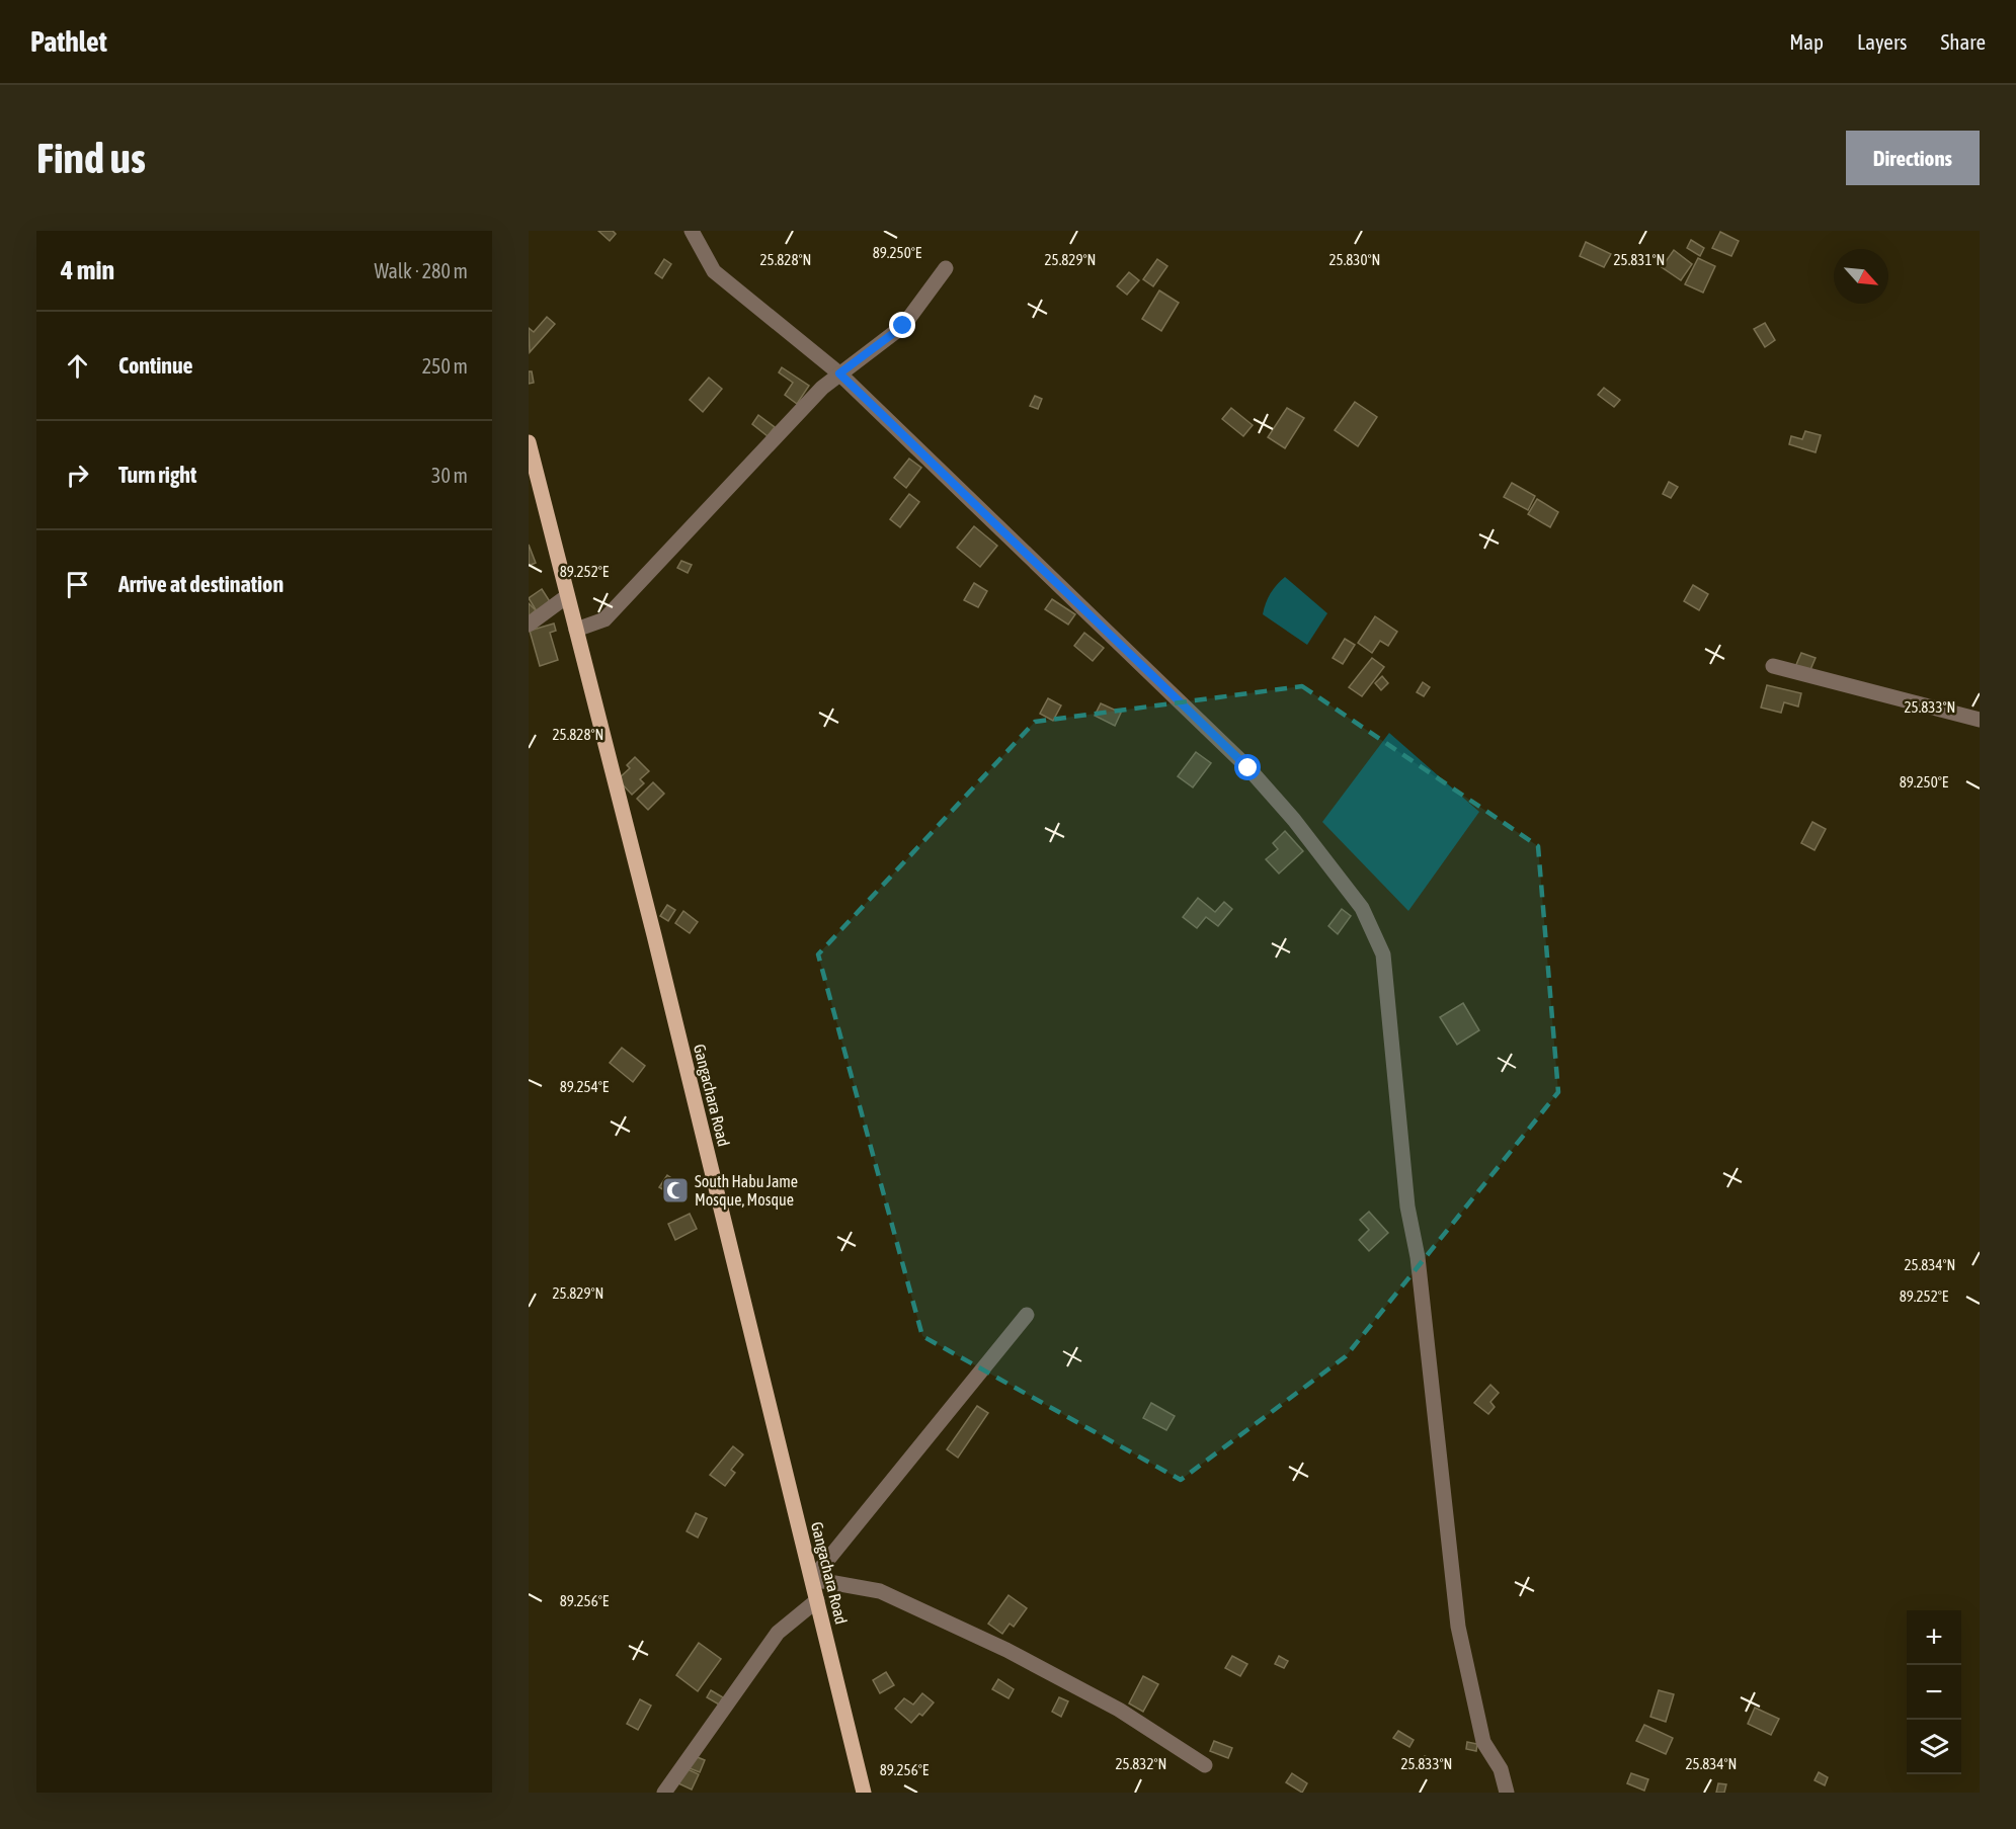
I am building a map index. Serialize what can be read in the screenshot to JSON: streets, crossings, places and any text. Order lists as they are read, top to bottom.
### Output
{
  "streets": {
    "main road": ["Gangachara Road"]
  },
  "places": {
    "mosque": ["South Habu Jame Mosque, Mosque"]
  },
  "north": "bottom right",
  "page": {
    "header": "Pathlet",
    "nav": ["Map", "Layers", "Share"],
    "buttons": "Directions",
    "title": "Find us",
    "heading": ["4 min", "Walk · 280 m"],
    "list": [
      ["Continue", "250 m"],
      ["Turn right", "30 m"],
      "Arrive at destination"
    ],
    "map_buttons": ["+", "−"]
  },
  "coordinates": [
    "89.250°E",
    "25.828°N",
    "25.829°N",
    "25.830°N",
    "25.831°N",
    "89.252°E",
    "25.833°N",
    "89.254°E",
    "25.834°N",
    "89.256°E",
    "25.832°N"
  ]
}
